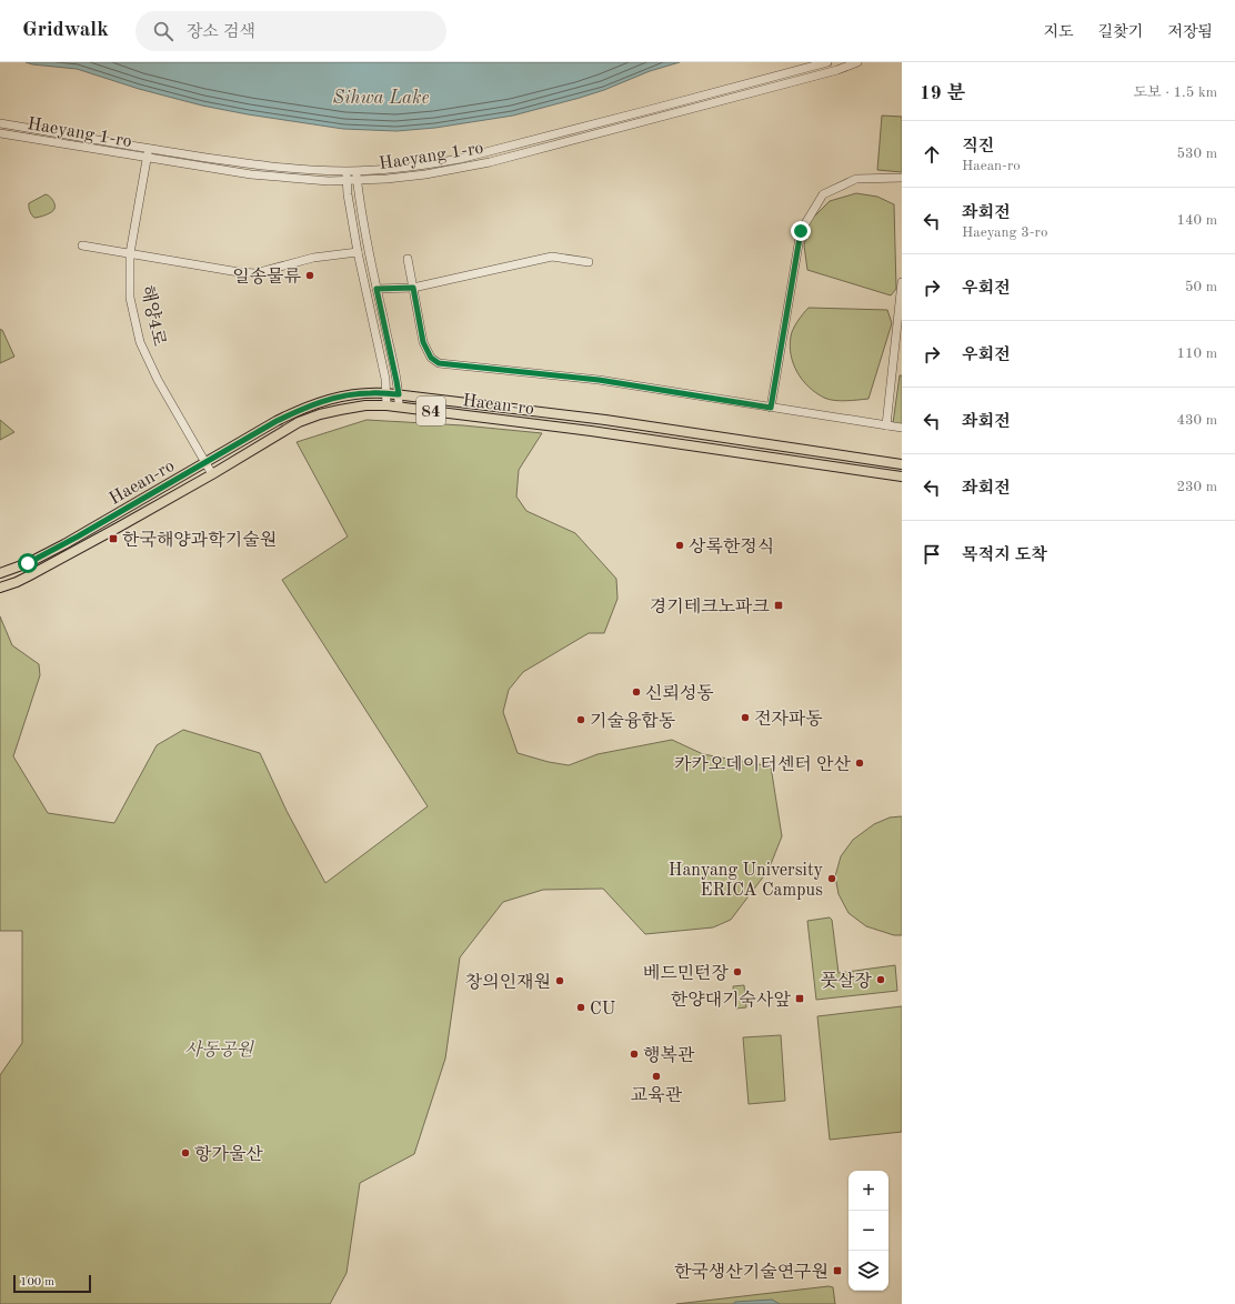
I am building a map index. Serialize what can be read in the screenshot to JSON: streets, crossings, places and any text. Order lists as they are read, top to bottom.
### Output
{
  "streets": {
    "main road": ["Haean-ro", "84"],
    "street": ["Haeyang 1-ro", "해양4로"]
  },
  "crossings": [
    ["Haeyang 1-ro", "해양4로"],
    ["해양4로", "Haean-ro"]
  ],
  "water": ["Sihwa Lake"],
  "parks": ["사동공원"],
  "places": {
    "other": [
      "일송물류",
      "상록한정식",
      "신뢰성동",
      "전자파동",
      "기술융합동",
      "카카오데이터센터 안산",
      "Hanyang University ERICA Campus",
      "베드민턴장",
      "풋살장",
      "창의인재원",
      "CU",
      "행복관",
      "교육관",
      "항가울산"
    ],
    "transit": [
      "한국해양과학기술원",
      "경기테크노파크",
      "한양대기숙사앞",
      "한국생산기술연구원"
    ]
  },
  "scale_bar": "100 m",
  "page": {
    "header": "Gridwalk",
    "search": "장소 검색",
    "nav": ["지도", "길찾기", "저장됨"],
    "heading": ["19 분", "도보 · 1.5 km"],
    "list": [
      ["직진", "Haean-ro", "530 m"],
      ["좌회전", "Haeyang 3-ro", "140 m"],
      ["우회전", "50 m"],
      ["우회전", "110 m"],
      ["좌회전", "430 m"],
      ["좌회전", "230 m"],
      "목적지 도착"
    ],
    "map_buttons": ["+", "−"],
    "scale": "100 m"
  }
}
